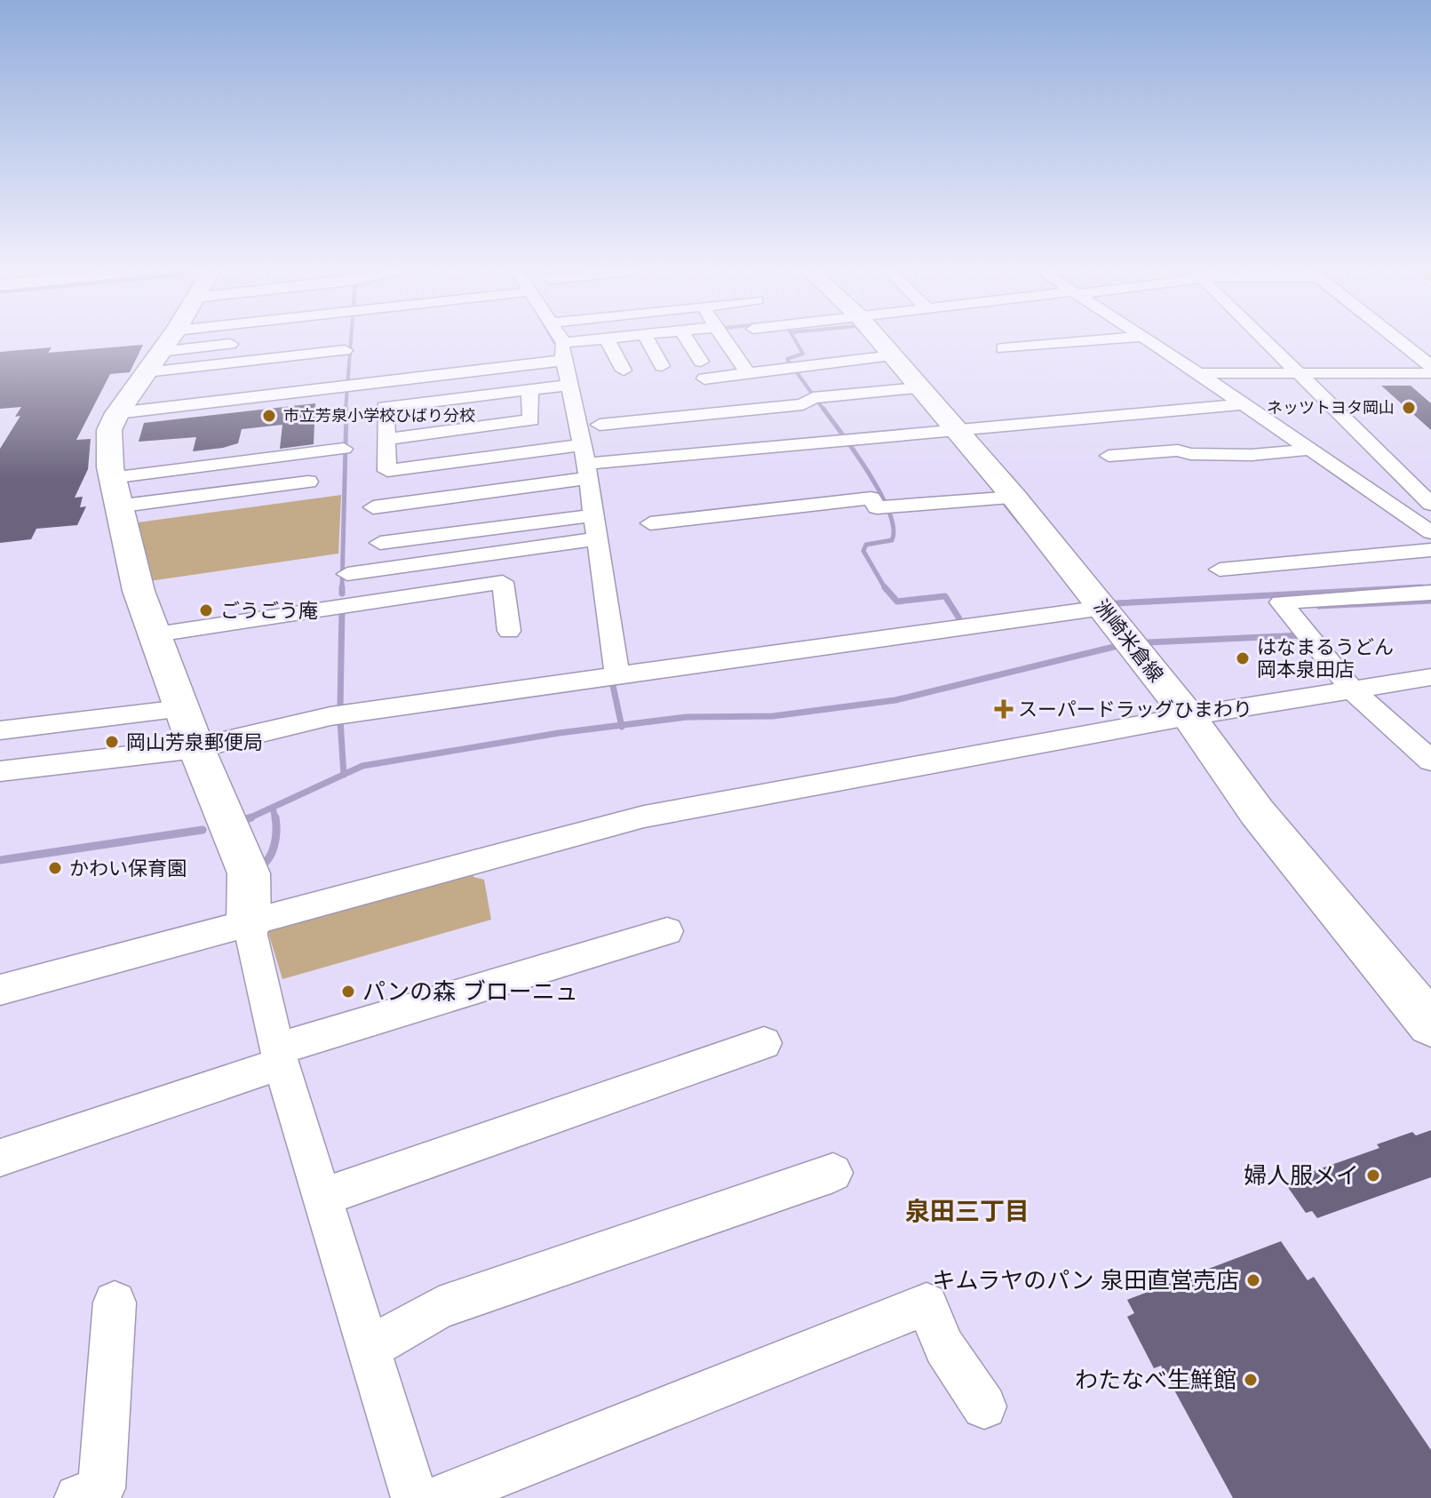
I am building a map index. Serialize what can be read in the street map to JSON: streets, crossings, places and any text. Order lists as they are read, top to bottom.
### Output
{
  "streets": {
    "street": ["洲崎米倉線"]
  },
  "districts": ["泉田三丁目"],
  "places": {
    "other": [
      "ネッツトヨタ岡山",
      "市立芳泉小学校ひばり分校",
      "ごうごう庵",
      "はなまるうどん 岡本泉田店",
      "岡山芳泉郵便局",
      "かわい保育園",
      "パンの森 ブローニュ",
      "婦人服メイ",
      "キムラヤのパン 泉田直営売店",
      "わたなべ生鮮館"
    ],
    "health": ["スーパードラッグひまわり"]
  }
}
